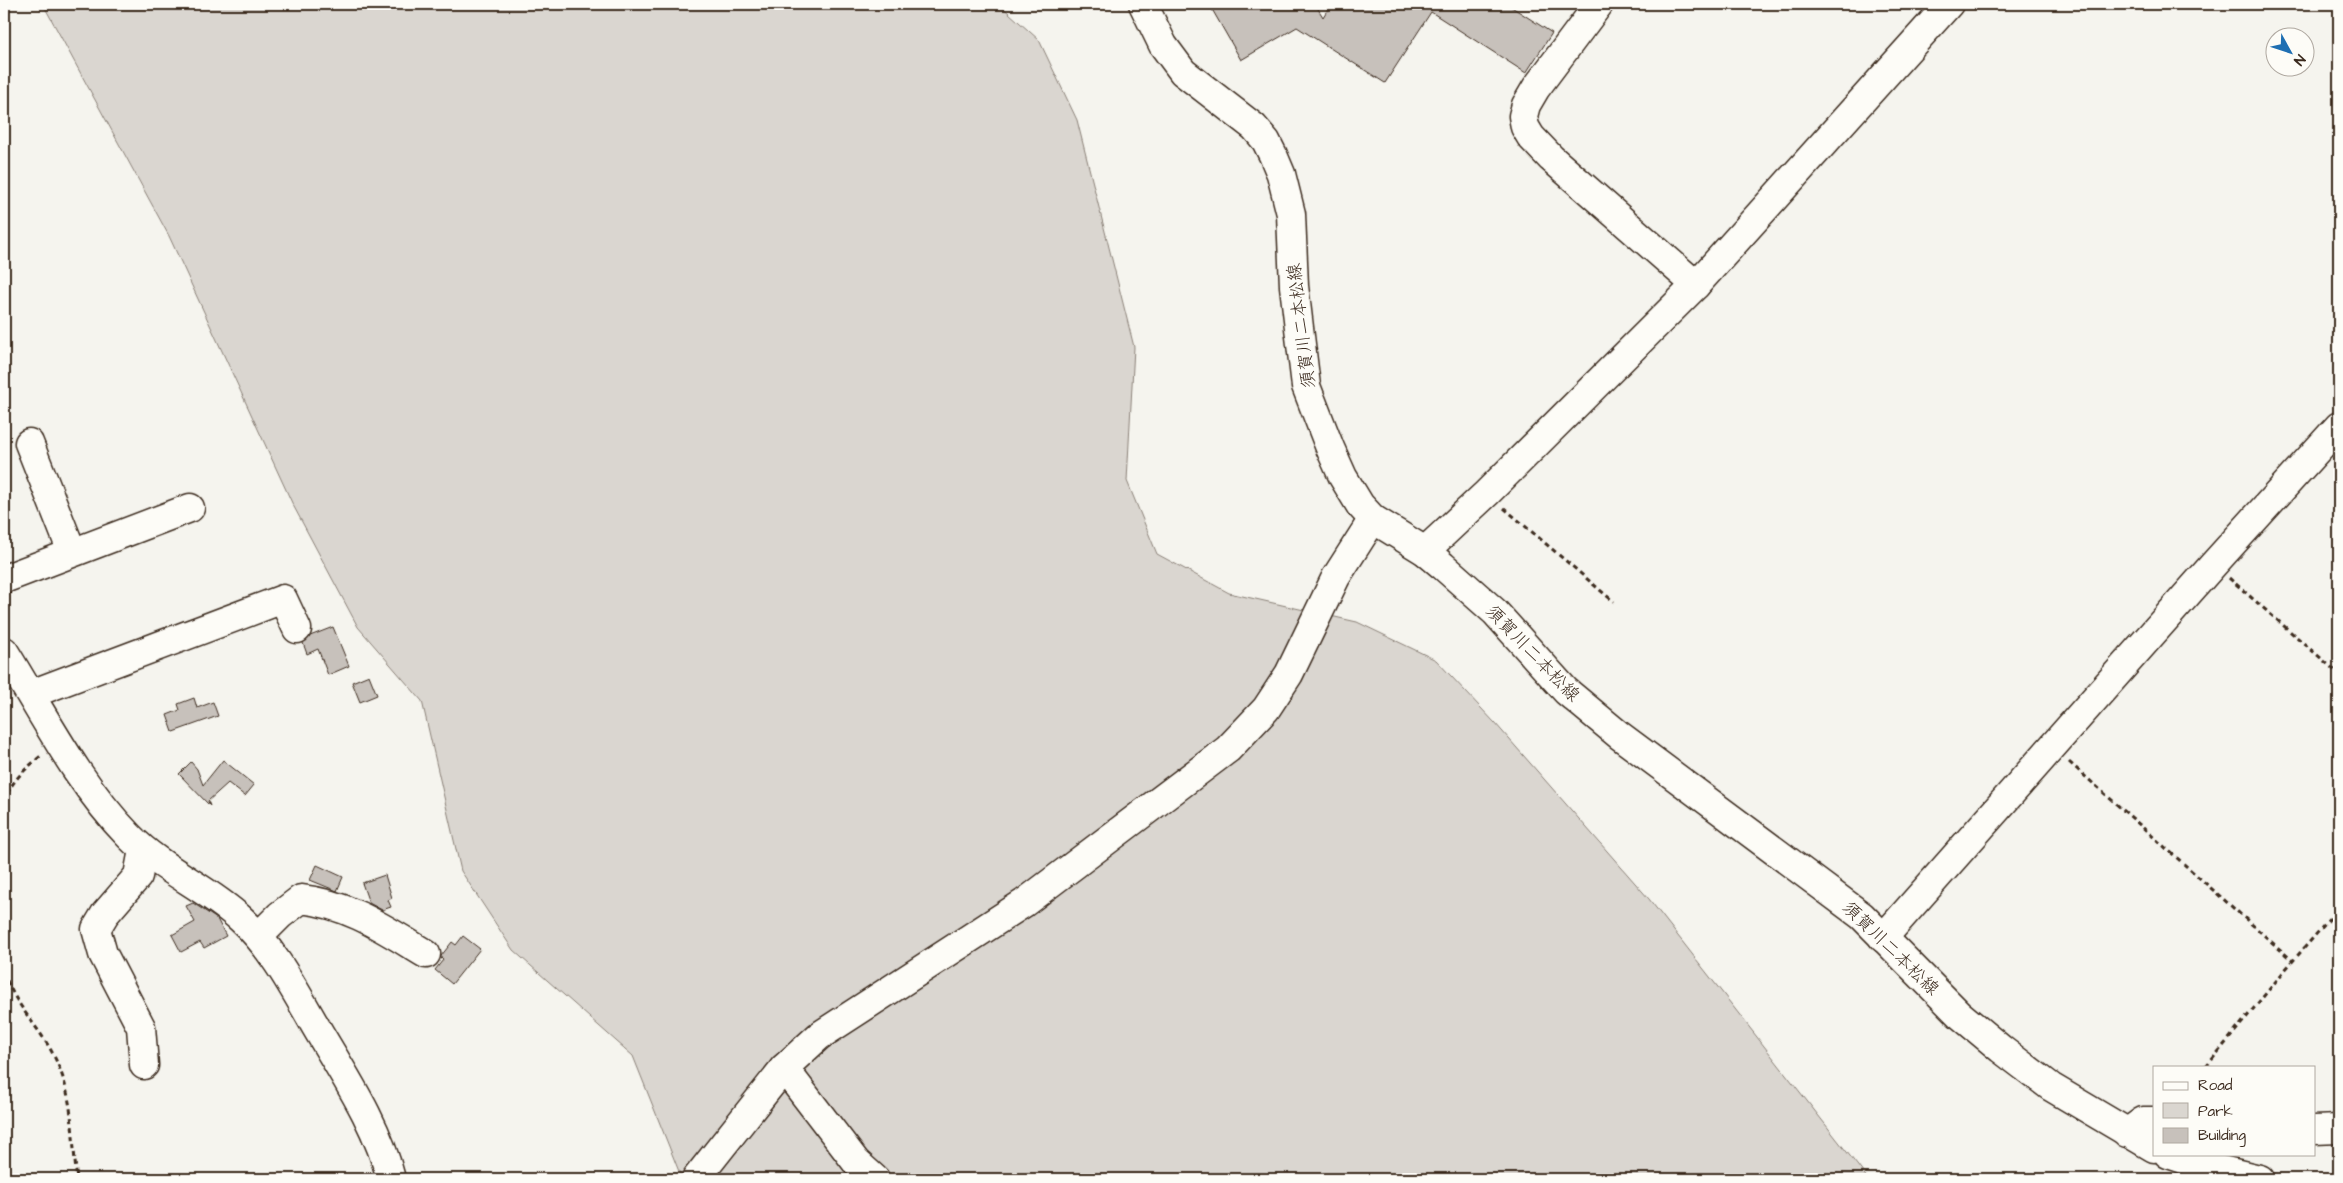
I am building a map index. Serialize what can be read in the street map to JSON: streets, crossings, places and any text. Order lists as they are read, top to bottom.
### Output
{
  "streets": {
    "street": ["須賀川二本松線"]
  },
  "legend": ["Road", "Park", "Building"],
  "north": "bottom right"
}
